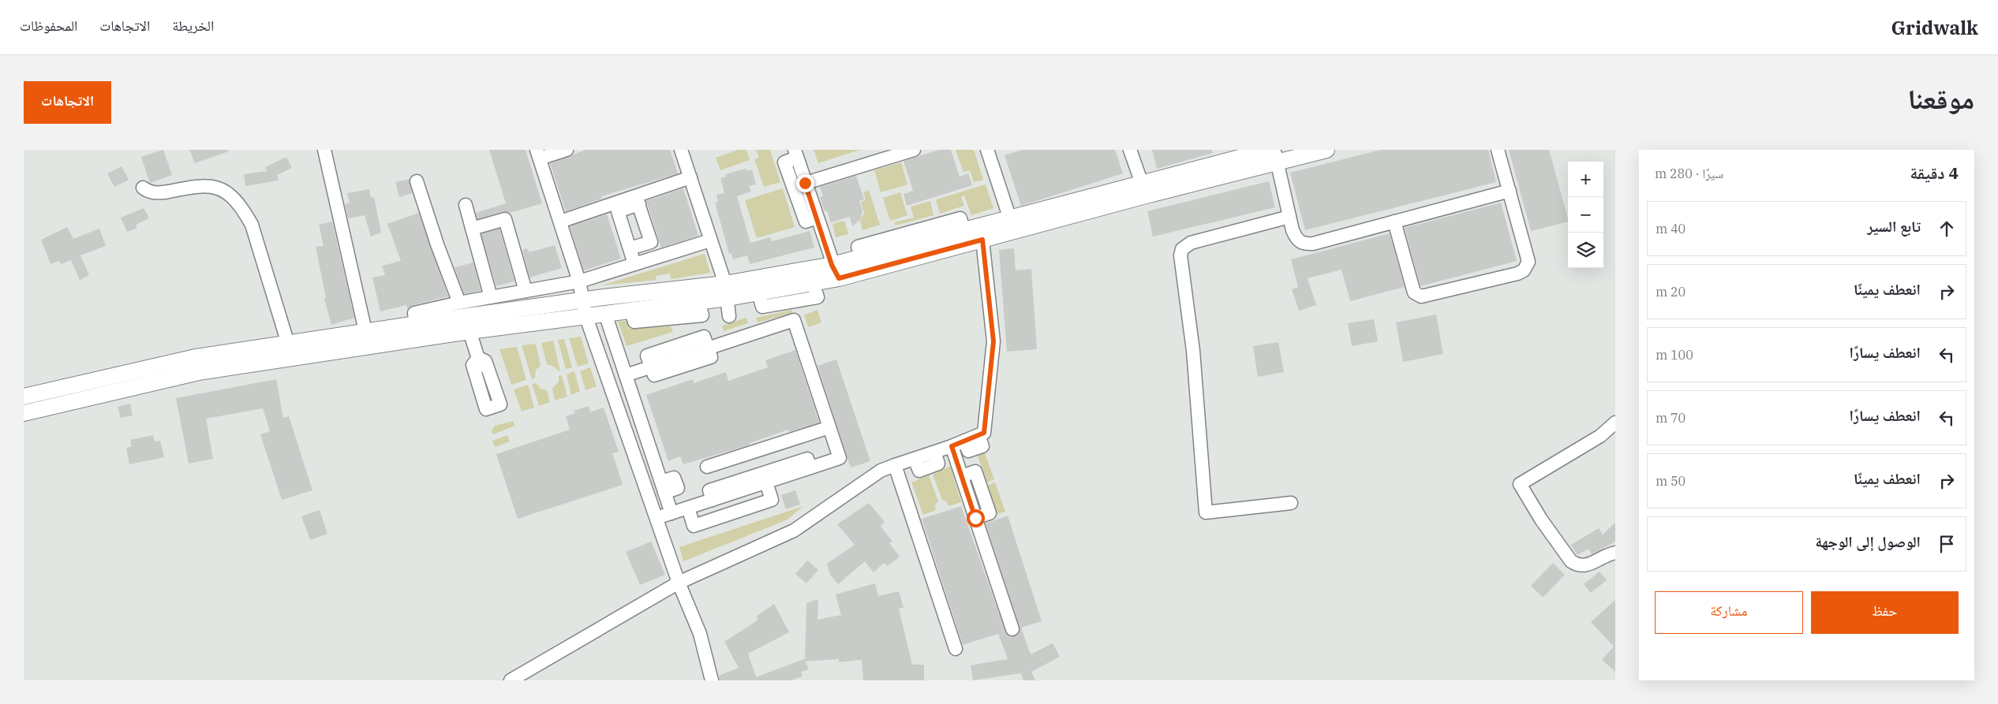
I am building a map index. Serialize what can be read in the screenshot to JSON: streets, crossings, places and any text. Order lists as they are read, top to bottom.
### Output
{
  "page": {
    "header": "Gridwalk",
    "nav": ["الخريطة", "الاتجاهات", "المحفوظات"],
    "title": "موقعنا",
    "buttons": [
      "الاتجاهات",
      ["حفظ", "مشاركة"]
    ],
    "heading": ["4 دقيقة", "سيرًا · 280 m"],
    "map_buttons": ["+", "−"],
    "list": [
      ["تابع السير", "40 m"],
      ["انعطف يمينًا", "20 m"],
      ["انعطف يسارًا", "100 m"],
      ["انعطف يسارًا", "70 m"],
      ["انعطف يمينًا", "50 m"],
      "الوصول إلى الوجهة"
    ]
  }
}
